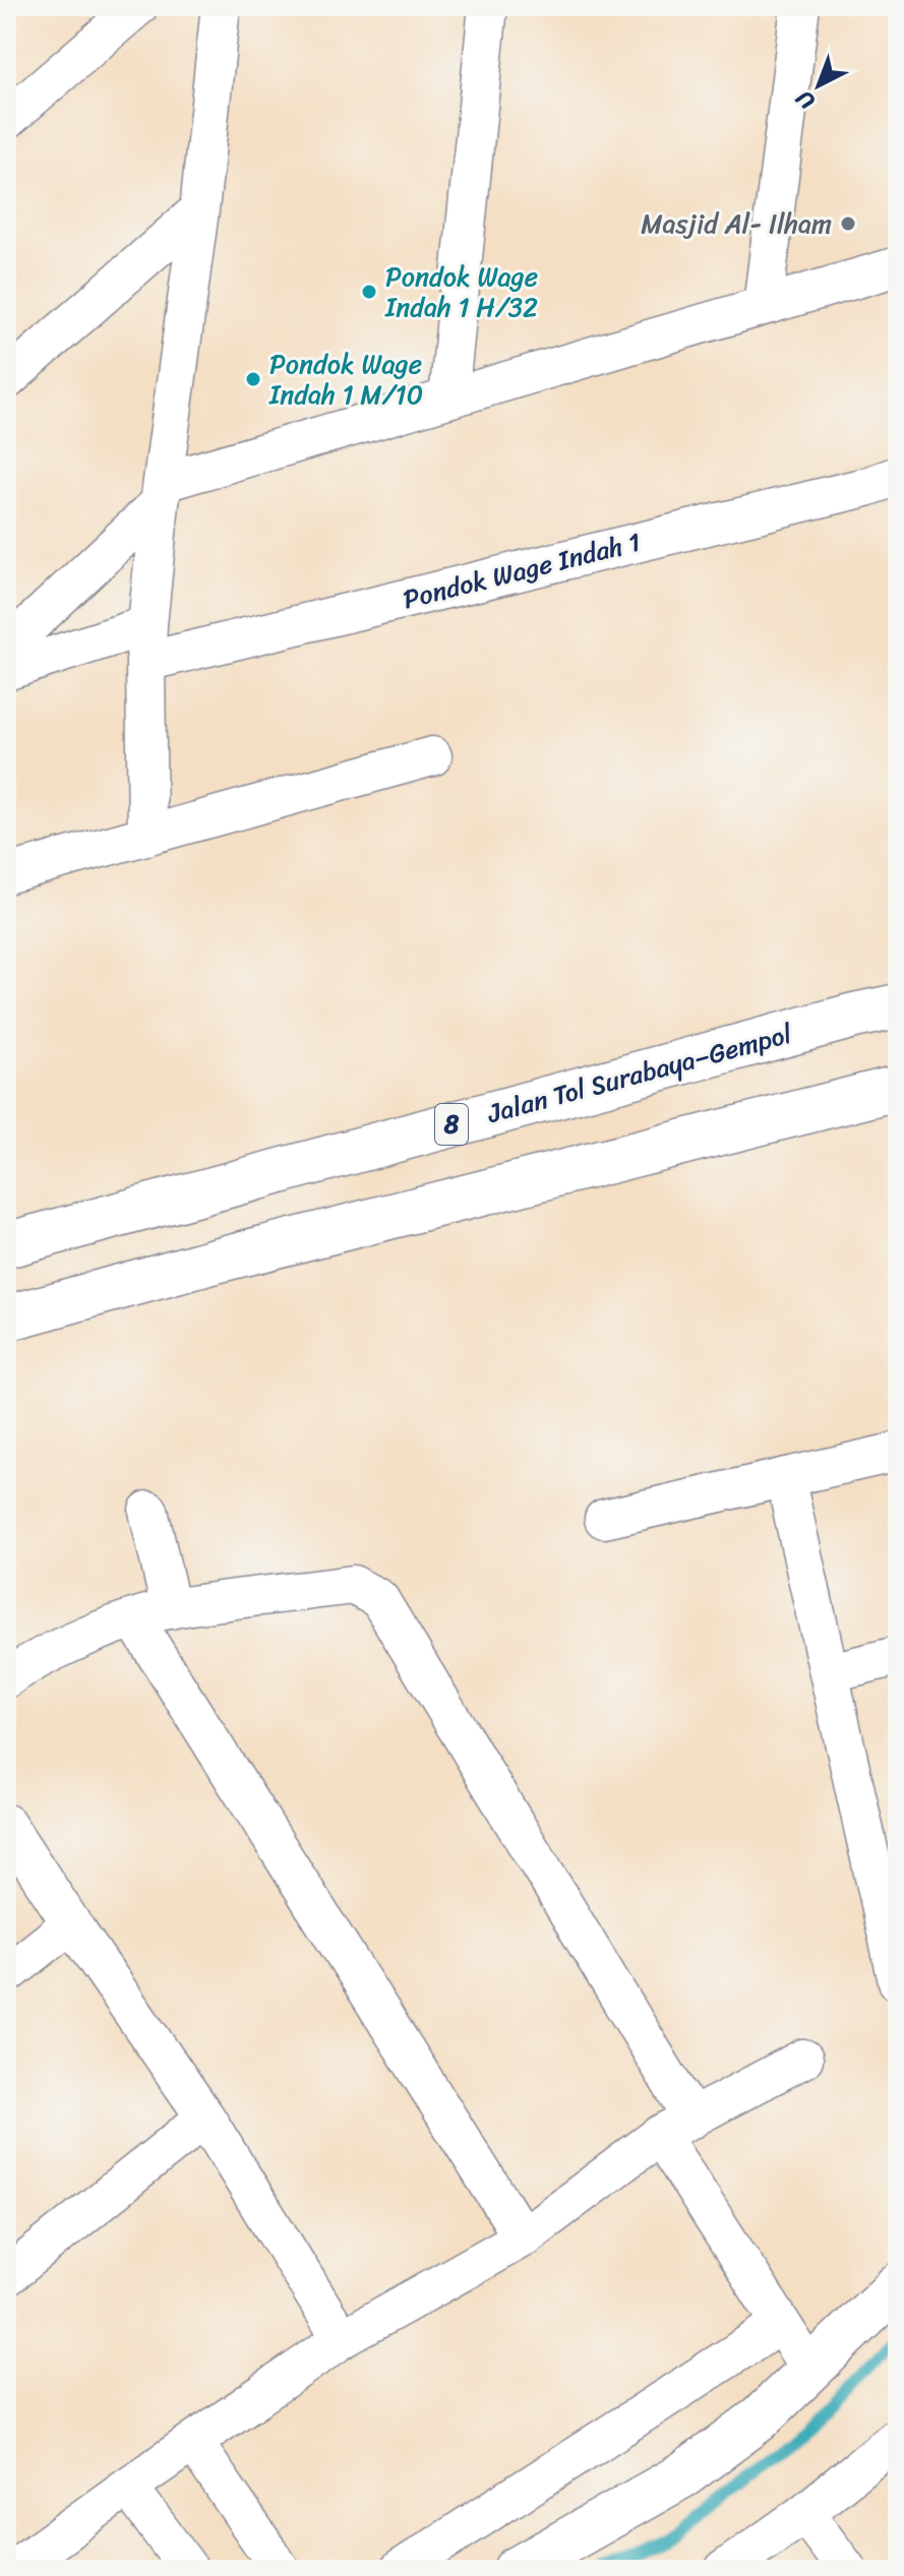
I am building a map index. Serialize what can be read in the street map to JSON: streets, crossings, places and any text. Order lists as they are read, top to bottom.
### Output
{
  "streets": {
    "main road": ["Jalan Tol Surabaya–Gempol", "8"],
    "street": ["Pondok Wage Indah 1"]
  },
  "places": ["Masjid Al- Ilham", "Pondok Wage Indah 1 H/32", "Pondok Wage Indah 1 M/10"],
  "north": "bottom left"
}
